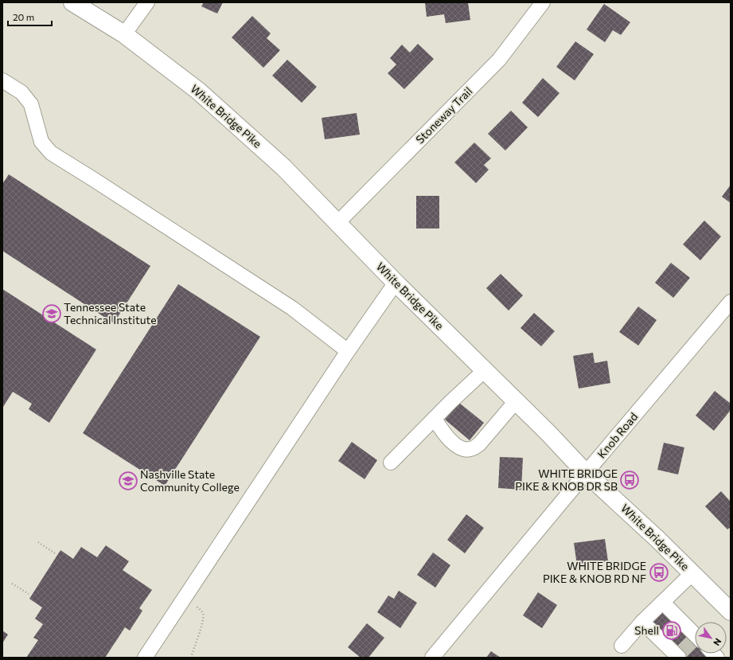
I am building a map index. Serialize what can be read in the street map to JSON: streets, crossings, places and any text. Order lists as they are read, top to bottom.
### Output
{
  "streets": {
    "main road": ["White Bridge Pike"],
    "street": ["Stoneway Trail", "Knob Road"]
  },
  "crossings": [
    ["Stoneway Trail", "White Bridge Pike"],
    ["White Bridge Pike", "Knob Road"]
  ],
  "places": {
    "school or university": ["Tennessee State Technical Institute", "Nashville State Community College"],
    "bus stop": ["WHITE BRIDGE PIKE & KNOB DR SB", "WHITE BRIDGE PIKE & KNOB RD NF"],
    "fuel station": ["Shell"]
  },
  "scale_bar": "20 m",
  "north": "bottom right"
}
